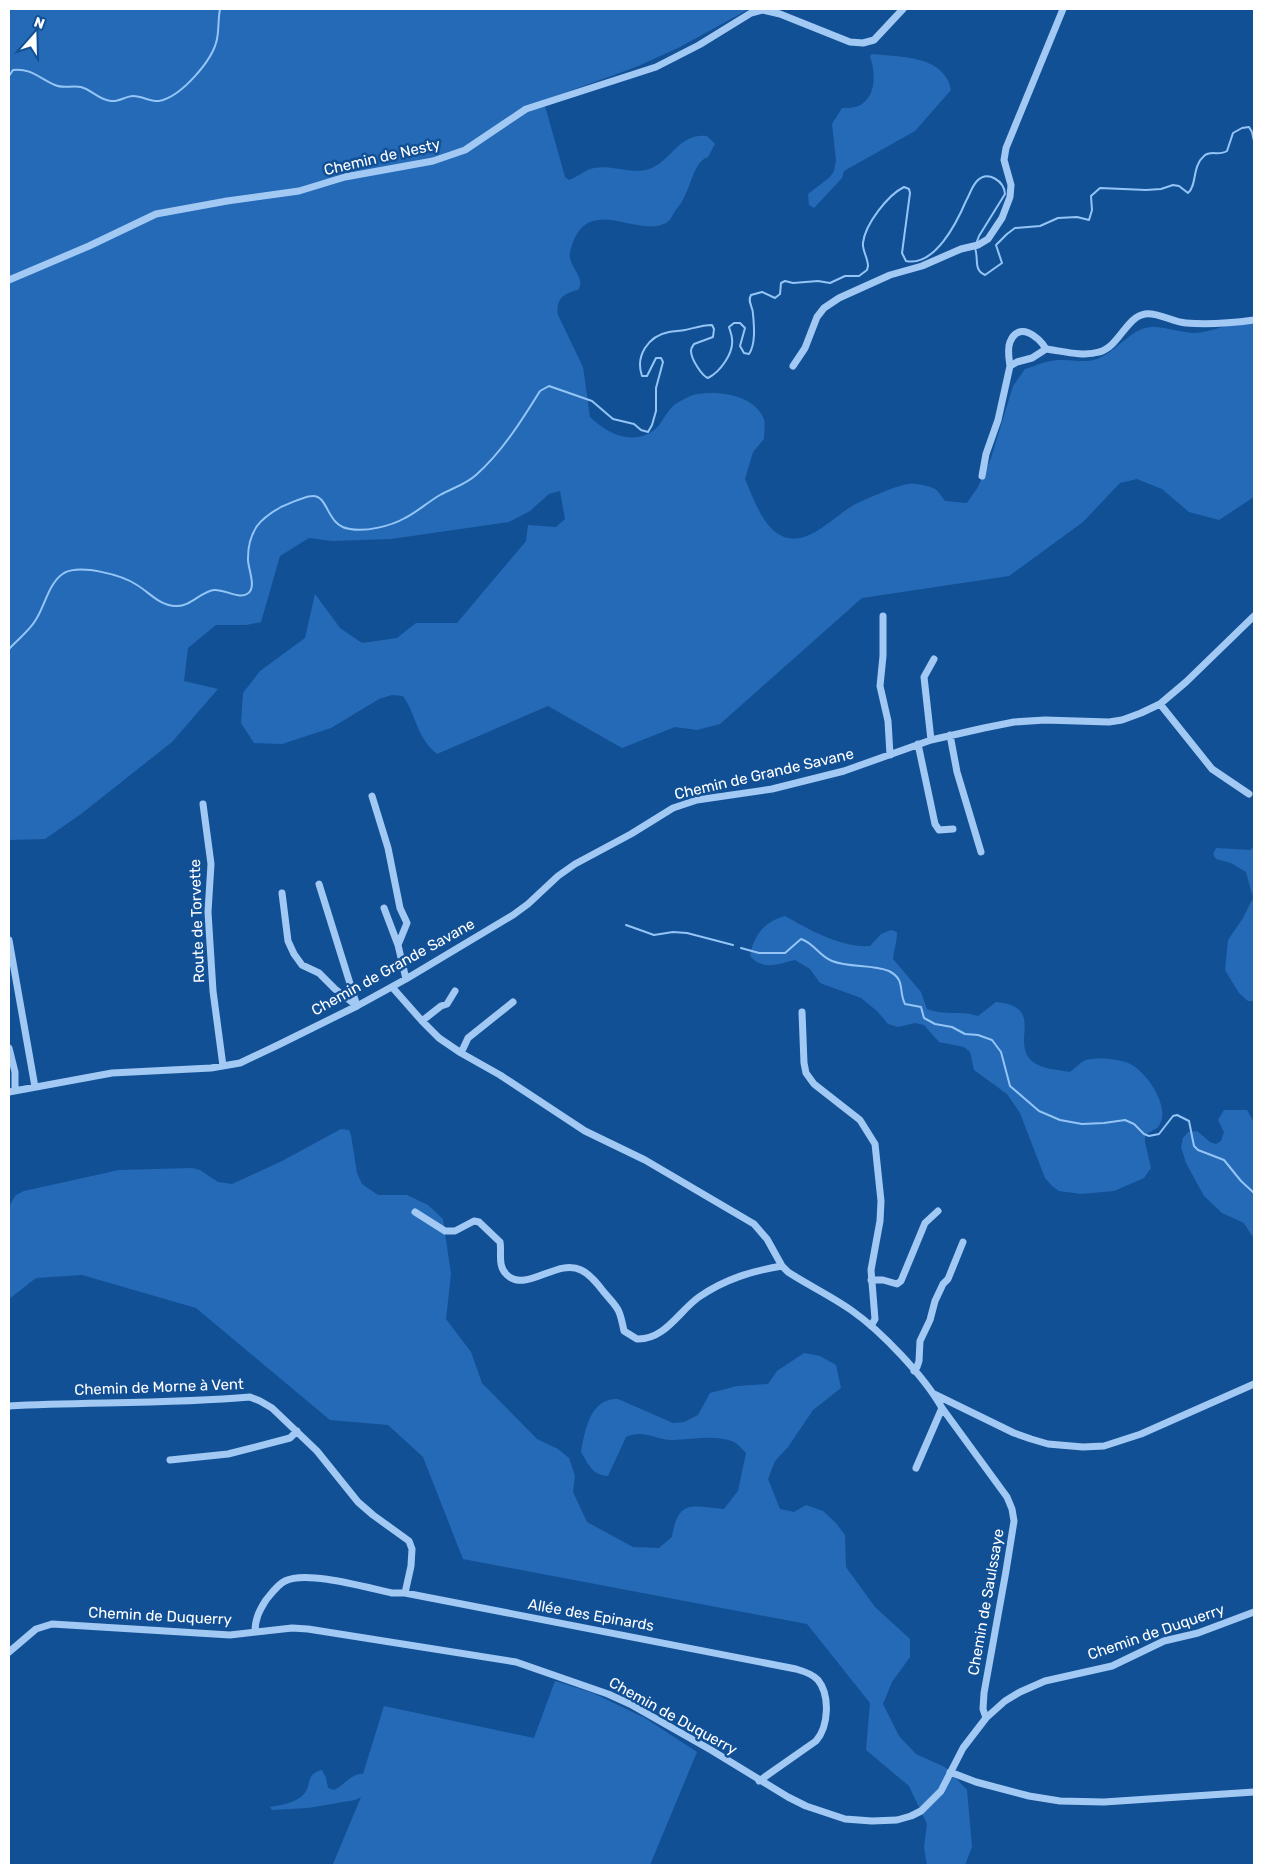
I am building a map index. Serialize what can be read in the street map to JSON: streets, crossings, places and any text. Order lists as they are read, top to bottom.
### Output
{
  "streets": {
    "street": [
      "Chemin de Nesty",
      "Chemin de Grande Savane",
      "Route de Torvette",
      "Chemin de Morne à Vent",
      "Chemin de Saulssaye",
      "Allée des Epinards",
      "Chemin de Duquerry"
    ]
  },
  "crossings": [
    ["Chemin de Grande Savane", "Route de Torvette"],
    ["Chemin de Morne à Vent", "Allée des Epinards"],
    ["Chemin de Saulssaye", "Chemin de Duquerry"],
    ["Allée des Epinards", "Chemin de Duquerry"]
  ],
  "north": "top"
}
